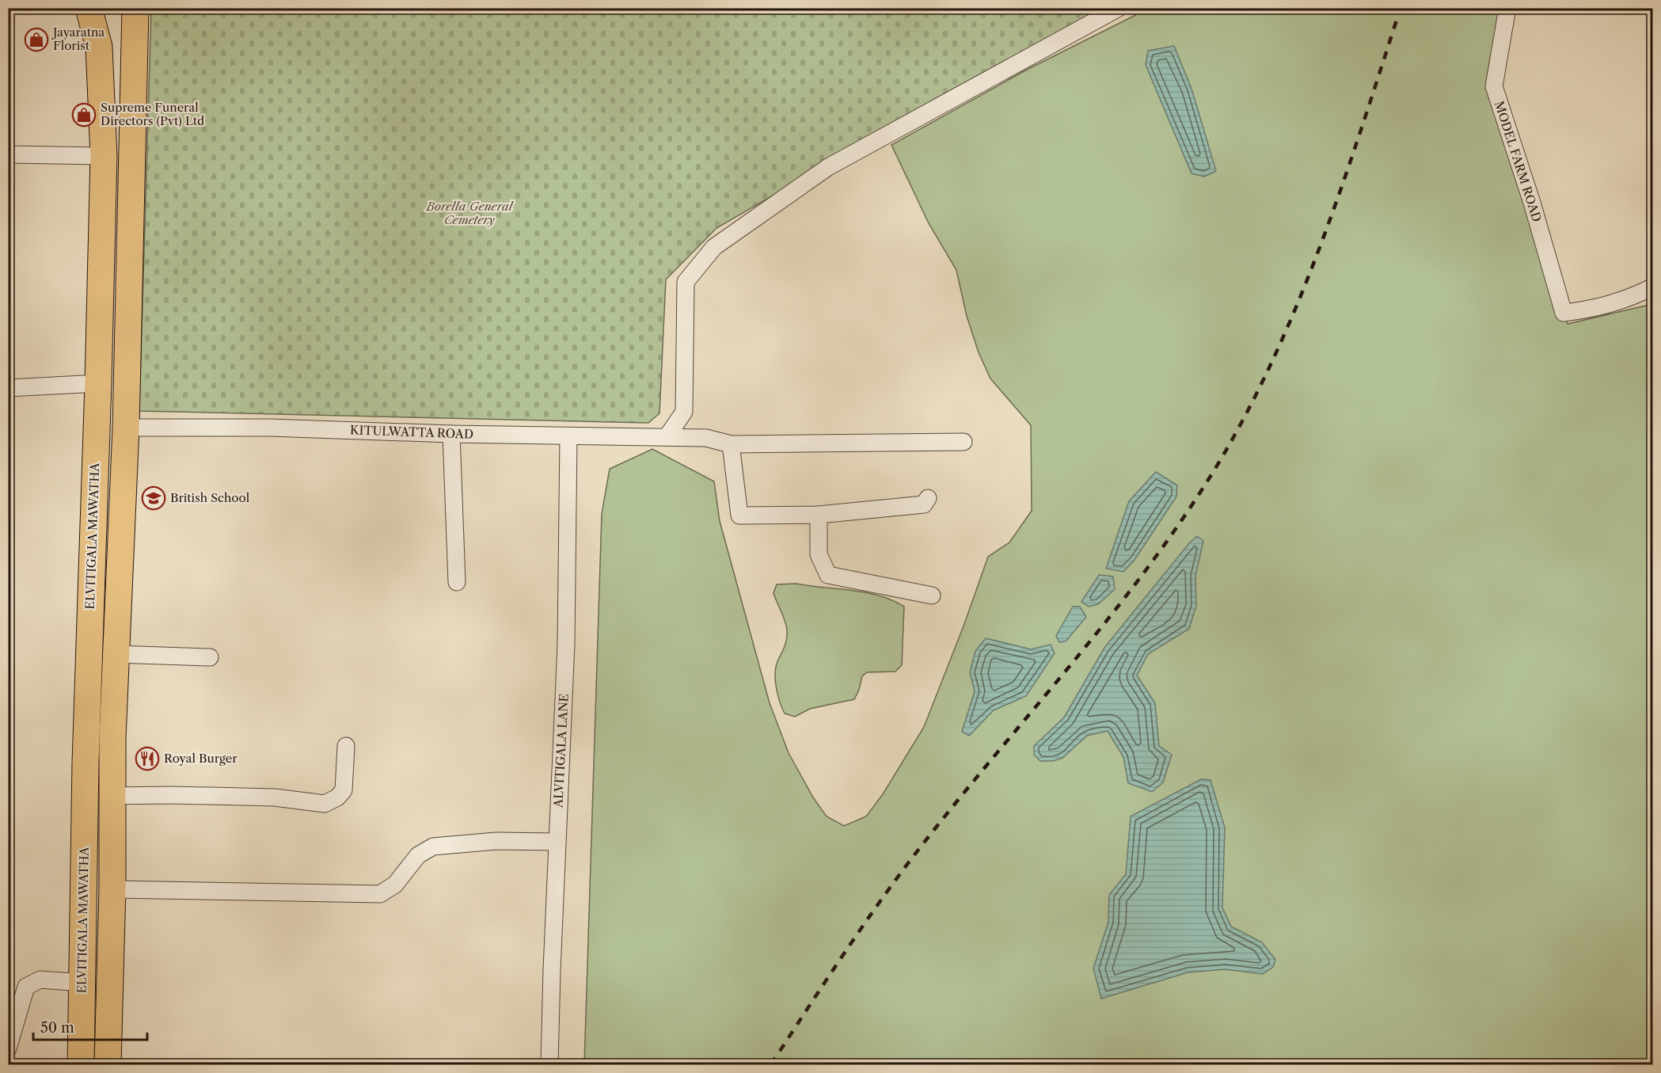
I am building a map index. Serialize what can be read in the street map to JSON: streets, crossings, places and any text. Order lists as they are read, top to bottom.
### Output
{
  "streets": {
    "highway": ["ELVITIGALA MAWATHA"],
    "street": ["MODEL FARM ROAD", "KITULWATTA ROAD", "ALVITIGALA LANE"]
  },
  "crossings": [
    ["KITULWATTA ROAD", "ALVITIGALA LANE"]
  ],
  "parks": ["Borella General Cemetery"],
  "places": {
    "shop": ["Jayaratna Florist", "Supreme Funeral Directors (Pvt) Ltd"],
    "school or university": ["British School"],
    "restaurant": ["Royal Burger"]
  },
  "scale_bar": "50 m"
}
